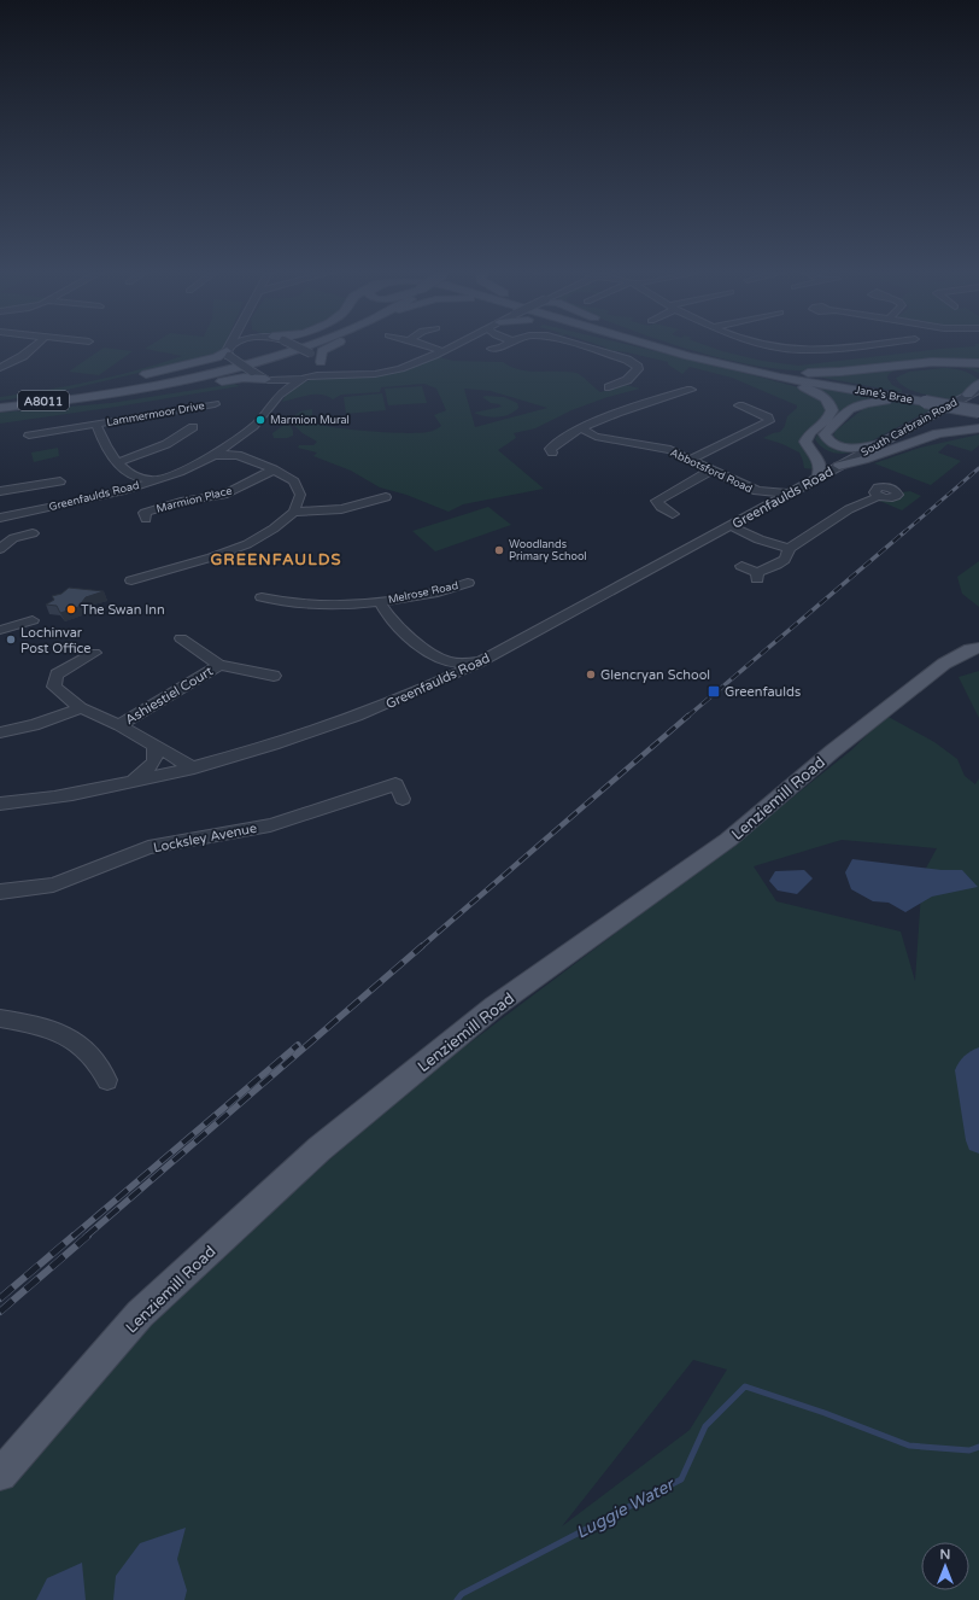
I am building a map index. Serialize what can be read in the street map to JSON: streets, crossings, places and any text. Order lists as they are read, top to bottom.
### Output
{
  "streets": {
    "main road": ["Jane's Brae", "A8011", "Lenziemill Road"],
    "street": [
      "Lammermoor Drive",
      "South Carbrain Road",
      "Abbotsford Road",
      "Greenfaulds Road",
      "Marmion Place",
      "Melrose Road",
      "Ashiestiel Court",
      "Locksley Avenue"
    ]
  },
  "crossings": [
    ["South Carbrain Road", "Greenfaulds Road"],
    ["Abbotsford Road", "Greenfaulds Road"],
    ["Greenfaulds Road", "Melrose Road"]
  ],
  "districts": ["GREENFAULDS"],
  "water": ["Luggie Water"],
  "places": {
    "other": [
      "Marmion Mural",
      "Woodlands Primary School",
      "The Swan Inn",
      "Lochinvar Post Office",
      "Glencryan School"
    ],
    "transit": ["Greenfaulds"]
  },
  "north": "top"
}
